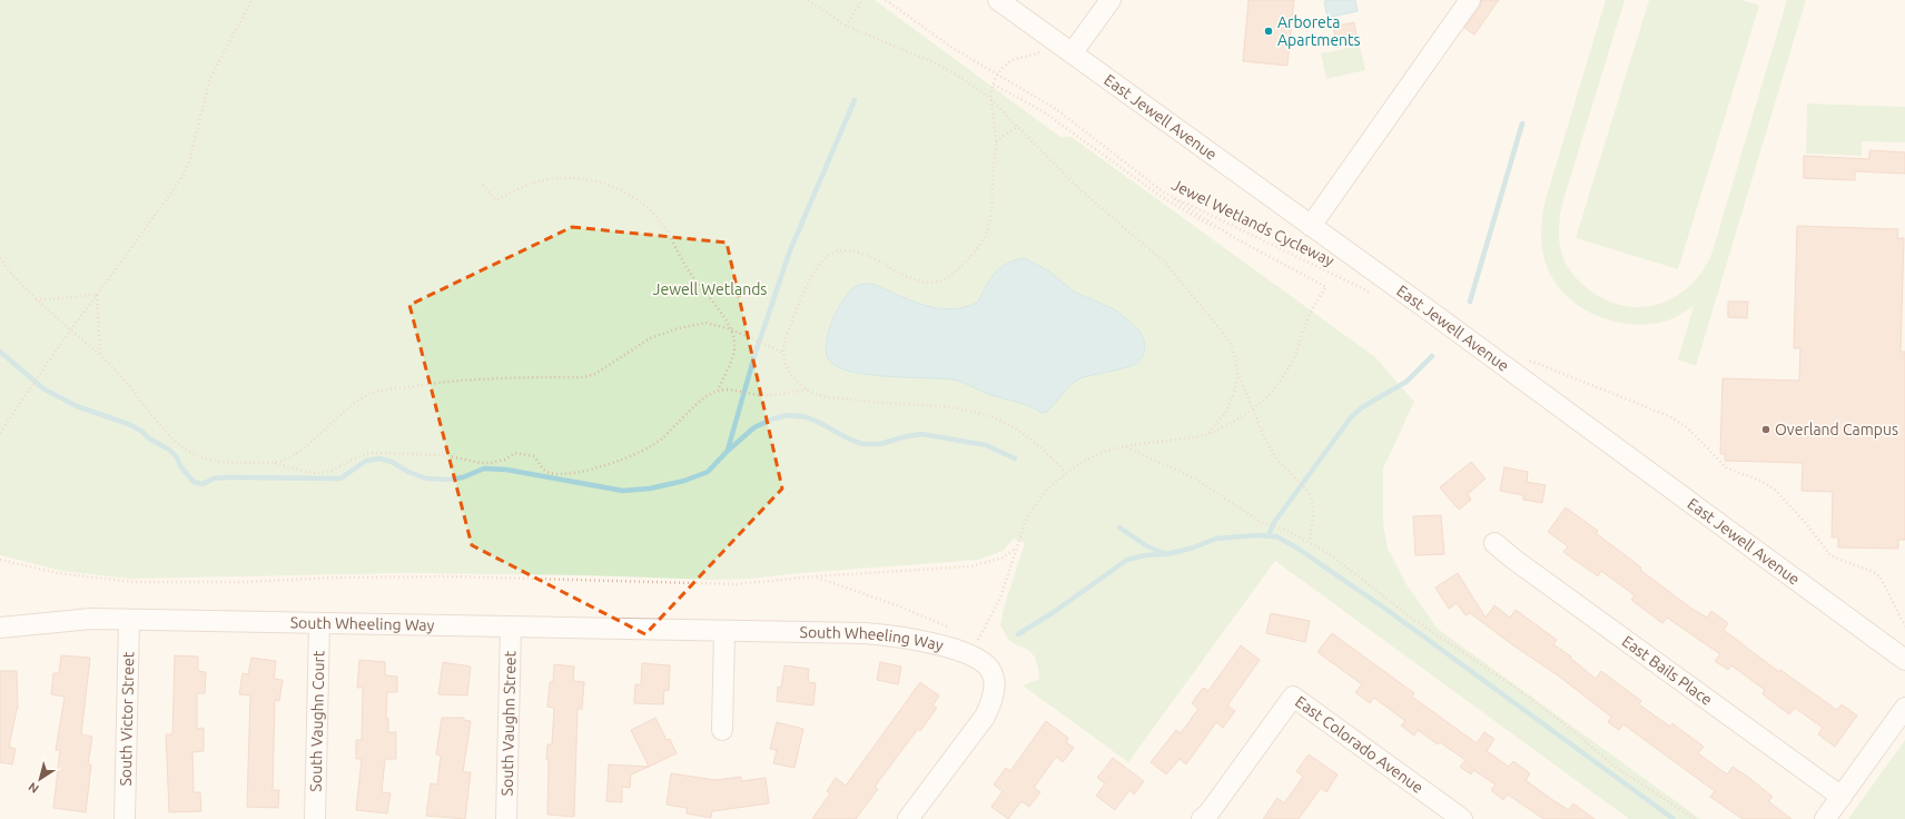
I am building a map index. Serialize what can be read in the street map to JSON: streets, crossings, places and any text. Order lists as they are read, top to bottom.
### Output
{
  "streets": {
    "street": [
      "East Jewell Avenue",
      "South Wheeling Way",
      "East Bails Place",
      "South Victor Street",
      "South Vaughn Court",
      "South Vaughn Street",
      "East Colorado Avenue"
    ],
    "path": ["Jewel Wetlands Cycleway"]
  },
  "crossings": [
    ["South Wheeling Way", "South Victor Street"],
    ["South Wheeling Way", "South Vaughn Court"],
    ["South Wheeling Way", "South Vaughn Street"]
  ],
  "parks": ["Jewell Wetlands"],
  "places": ["Arboreta Apartments", "Overland Campus"],
  "north": "bottom left"
}
